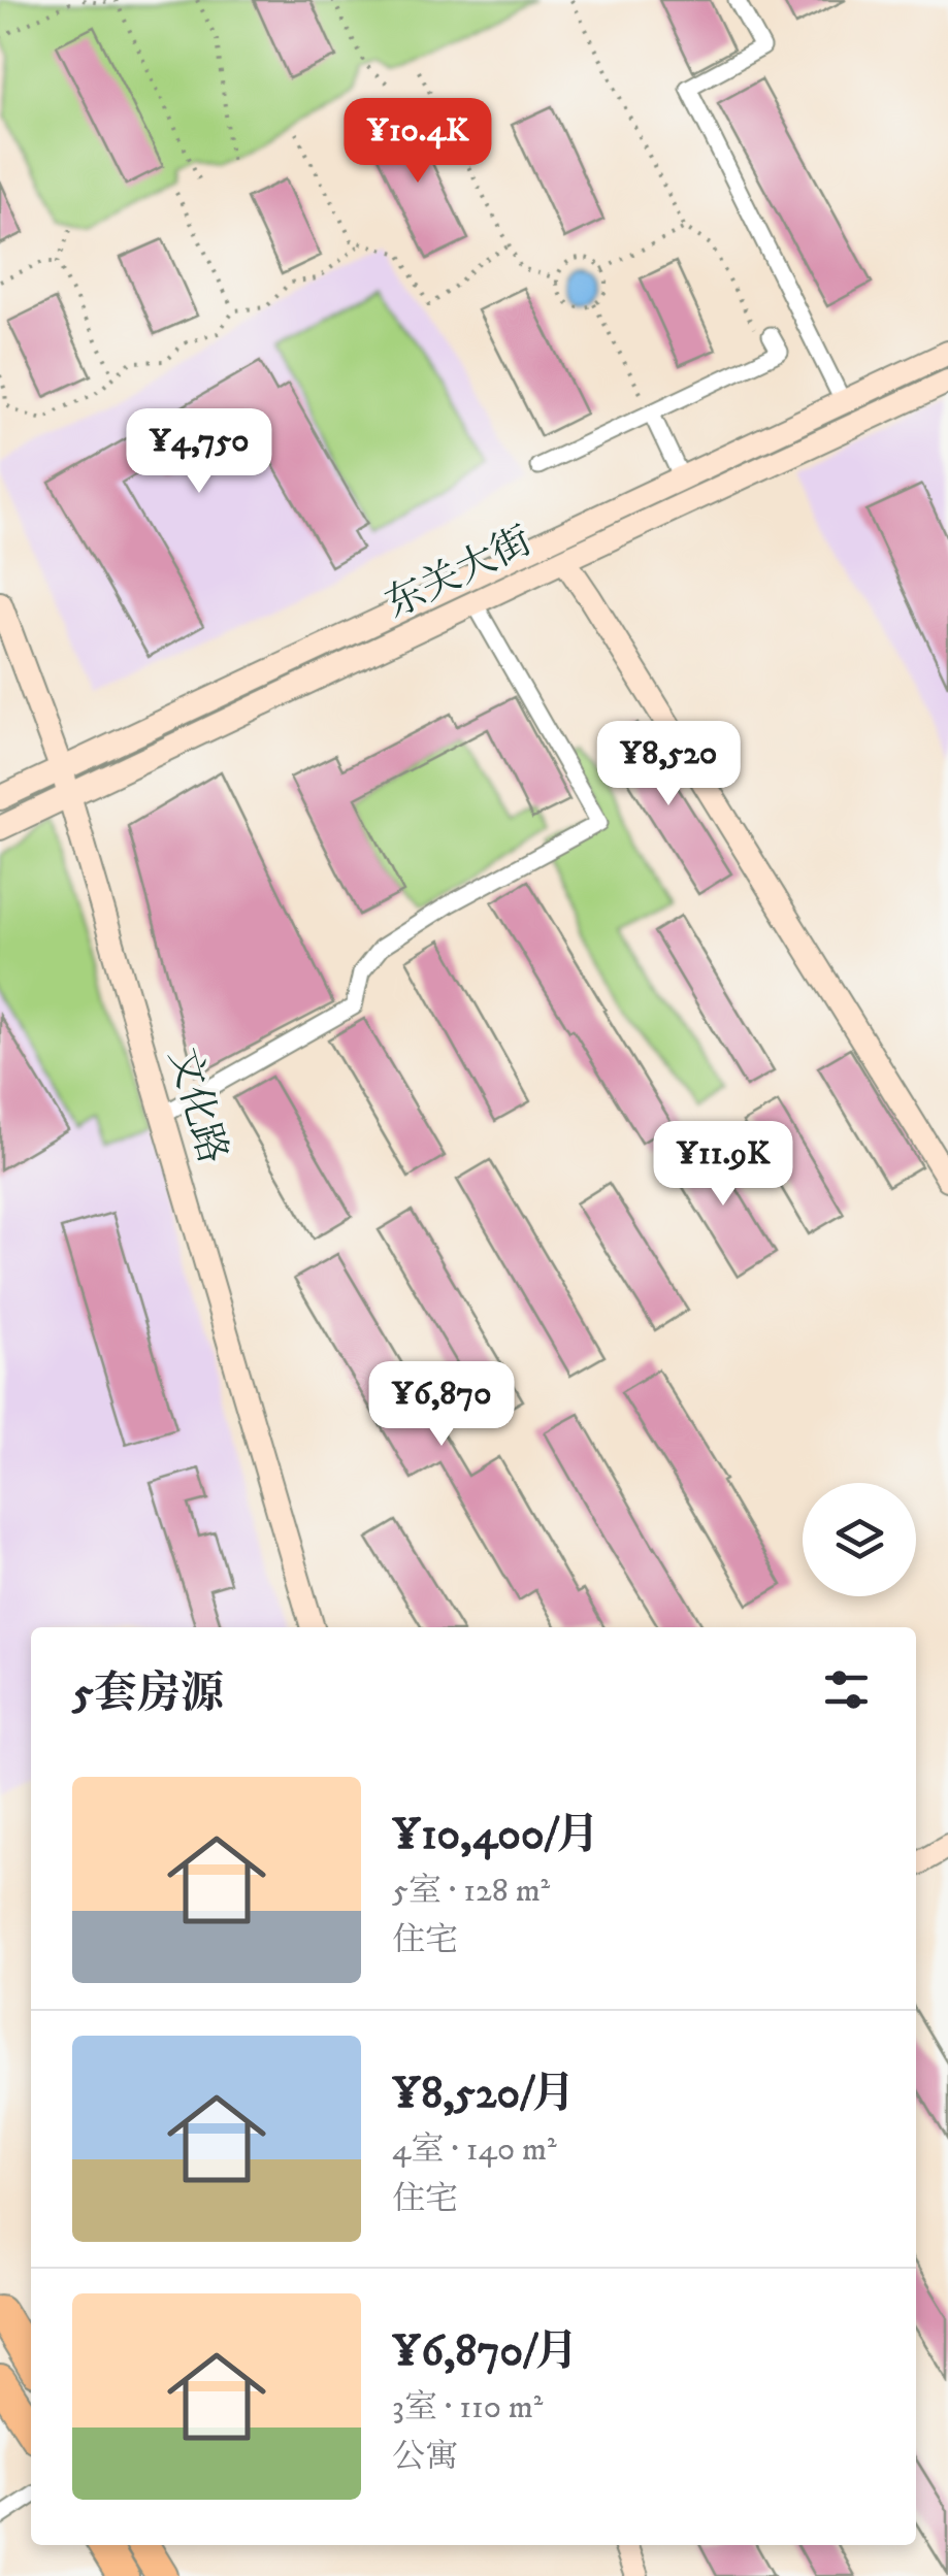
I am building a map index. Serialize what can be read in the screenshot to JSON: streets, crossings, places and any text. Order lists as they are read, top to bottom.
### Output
{
  "streets": {
    "main road": ["东关大街", "文化路"]
  },
  "crossings": [
    ["东关大街", "文化路"]
  ],
  "page": {
    "price": [
      "¥10.4K",
      "¥4,750",
      "¥8,520",
      "¥11.9K",
      "¥6,870"
    ],
    "heading": "5套房源",
    "list": [
      {
        "name": "¥10,400/月",
        "note": "5室 · 128 m² · 住宅"
      },
      {
        "name": "¥8,520/月",
        "note": "4室 · 140 m² · 住宅"
      },
      {
        "name": "¥6,870/月",
        "note": "3室 · 110 m² · 公寓"
      }
    ]
  }
}
